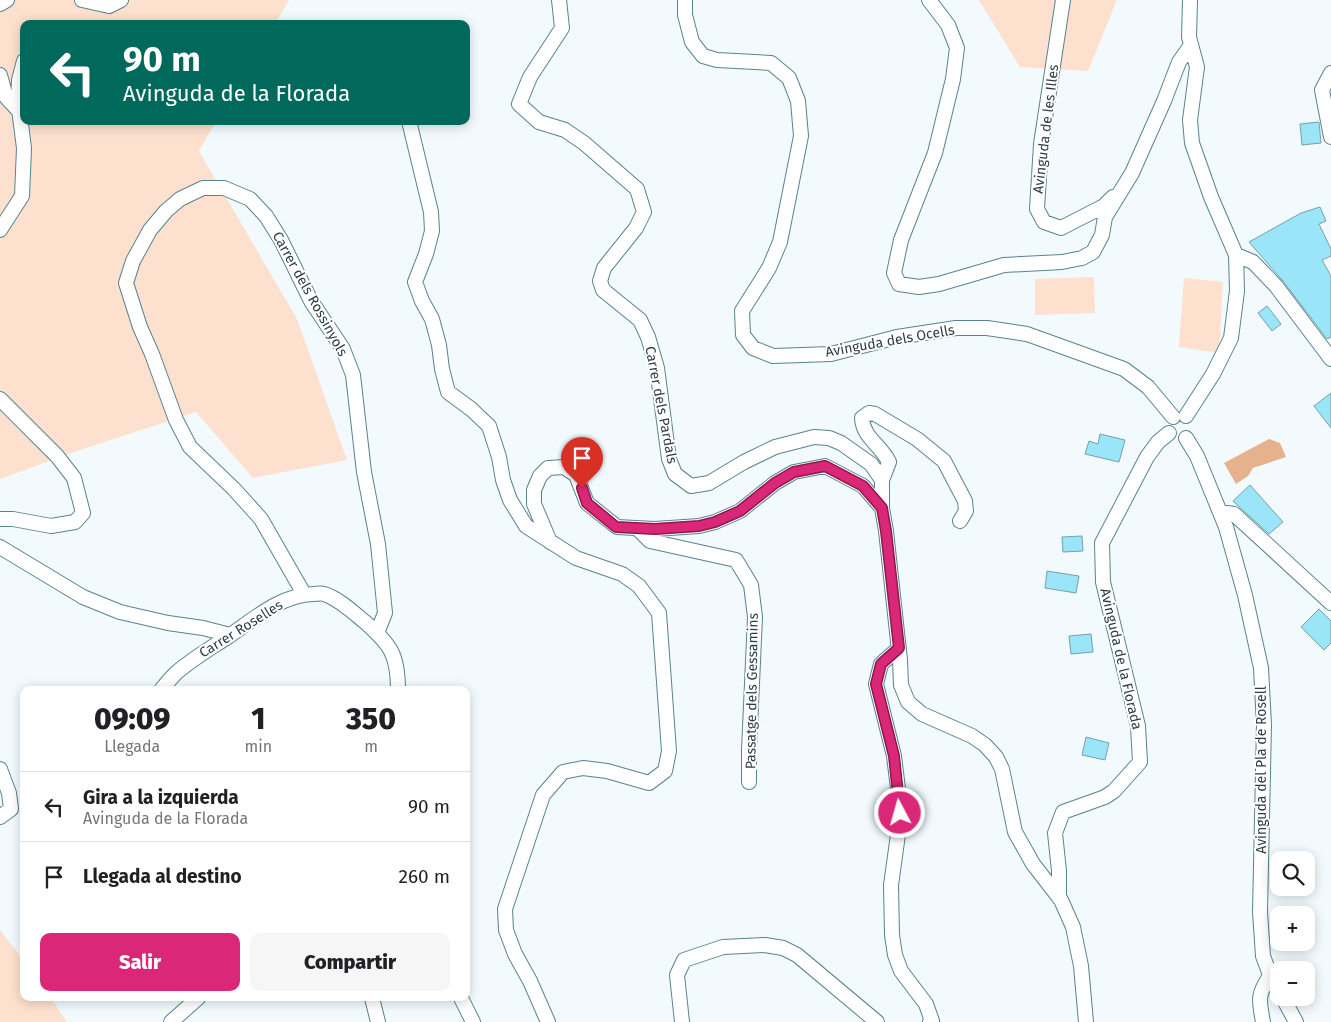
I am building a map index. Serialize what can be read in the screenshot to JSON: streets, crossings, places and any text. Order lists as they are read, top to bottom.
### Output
{
  "streets": {
    "street": [
      "Avinguda de les Illes",
      "Carrer dels Rossinyols",
      "Avinguda dels Ocells",
      "Carrer dels Pardals",
      "Carrer Roselles",
      "Avinguda de la Florada",
      "Passatge dels Gessamins",
      "Avinguda del Pla de Rosell"
    ]
  },
  "crossings": [
    ["Carrer dels Rossinyols", "Carrer Roselles"],
    ["Avinguda dels Ocells", "Avinguda de la Florada"],
    ["Avinguda dels Ocells", "Avinguda del Pla de Rosell"],
    ["Avinguda de la Florada", "Avinguda del Pla de Rosell"]
  ],
  "page": {
    "turn": ["90 m", "Avinguda de la Florada"],
    "eta": [
      "09:09",
      "Llegada",
      "1",
      "min",
      "350",
      "m"
    ],
    "list": [
      {
        "name": "Gira a la izquierda",
        "note": "Avinguda de la Florada",
        "value": "90 m"
      },
      {
        "name": "Llegada al destino",
        "value": "260 m"
      }
    ],
    "map_buttons": ["+", "−"],
    "buttons": ["Salir", "Compartir"]
  }
}
